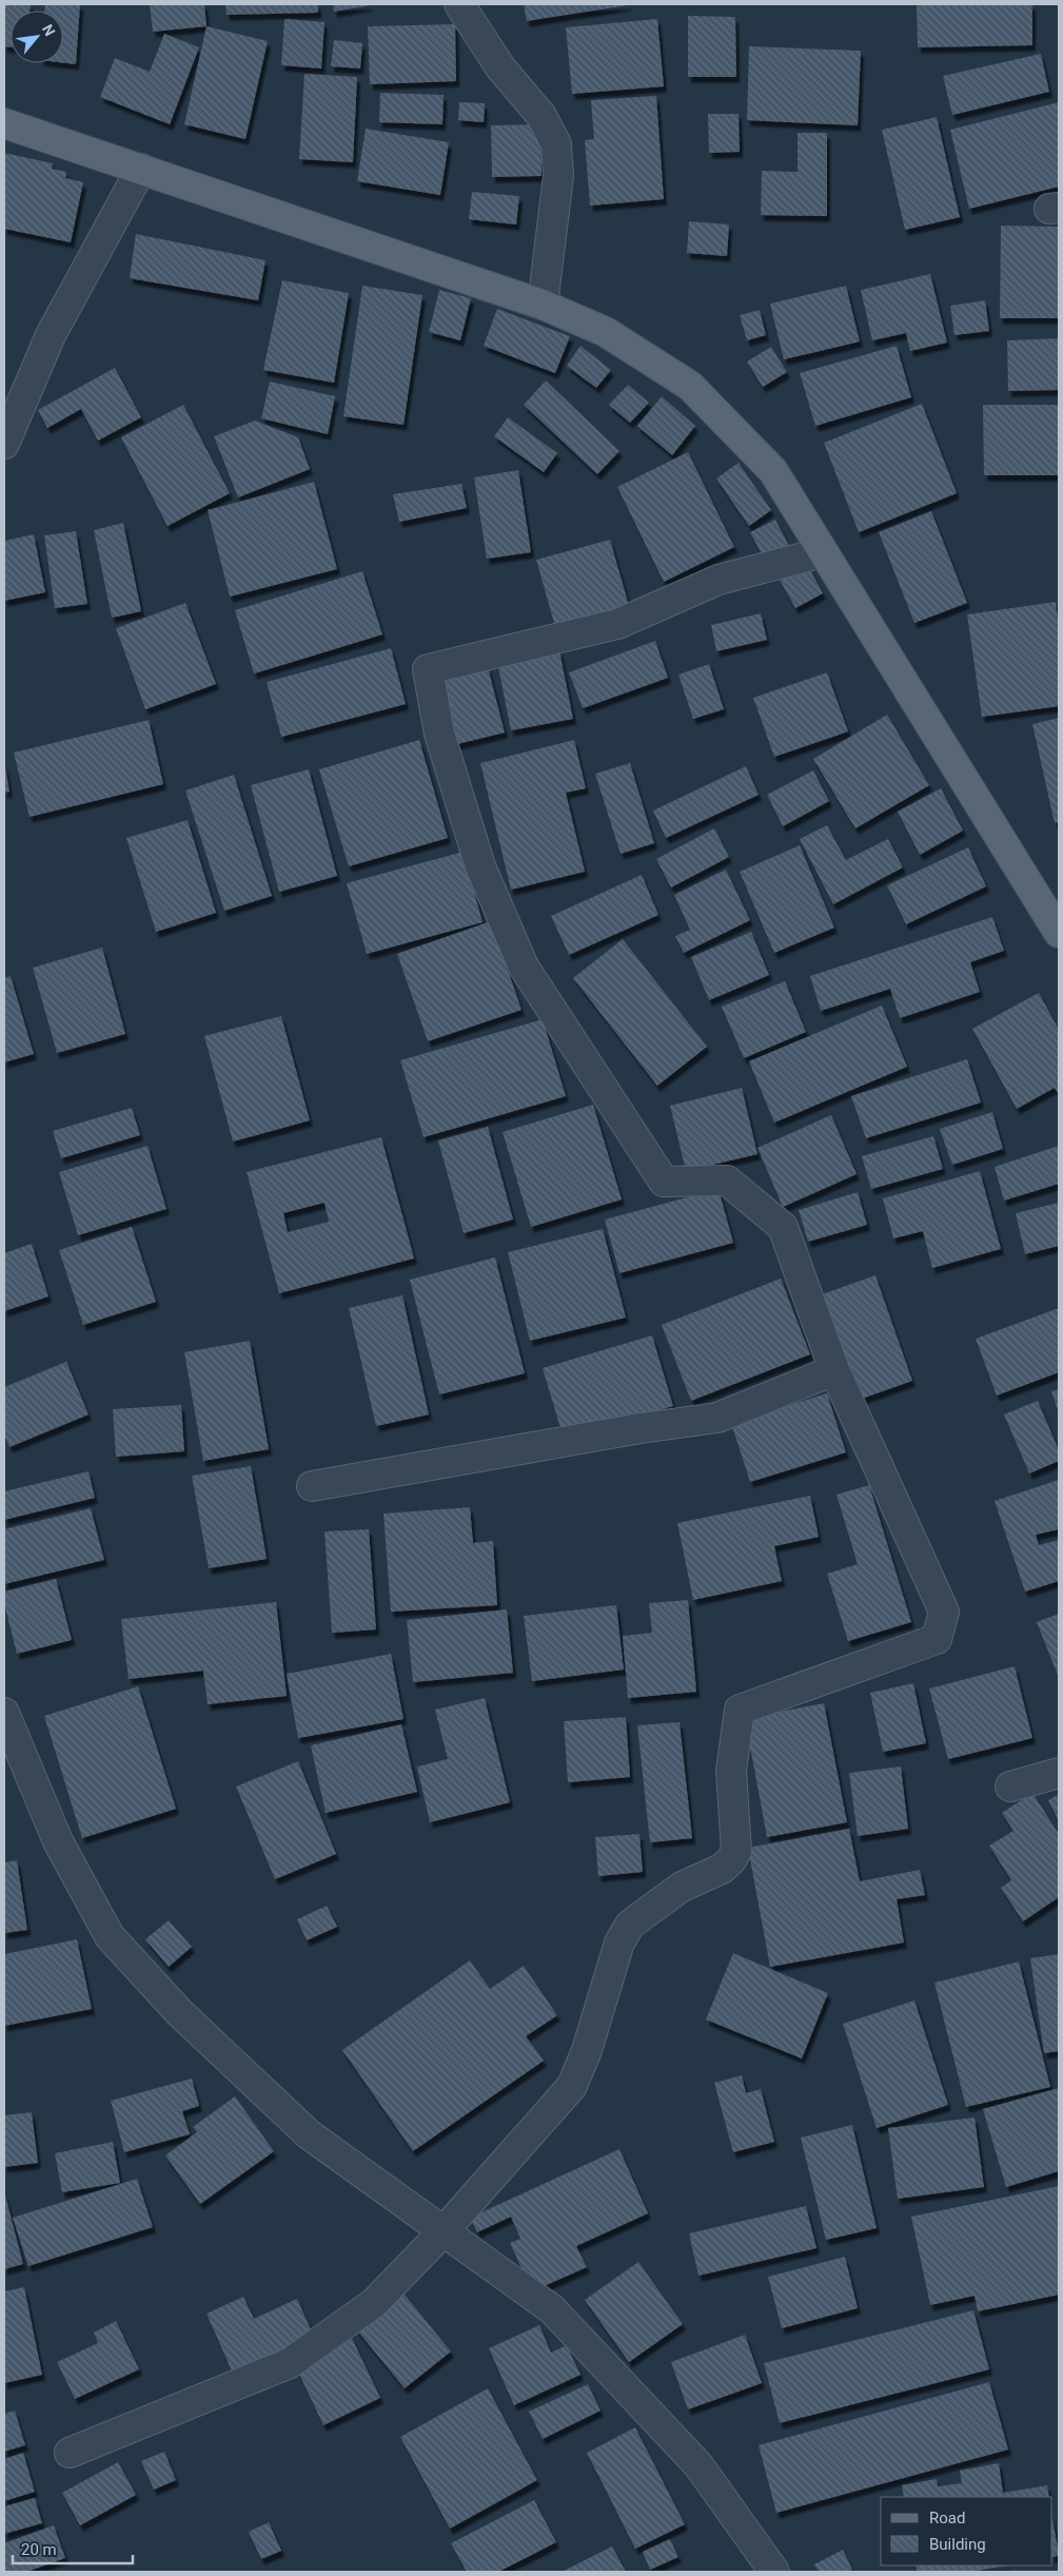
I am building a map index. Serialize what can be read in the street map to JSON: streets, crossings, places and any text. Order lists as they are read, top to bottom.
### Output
{
  "legend": ["Road", "Building"],
  "scale_bar": "20 m",
  "north": "top right"
}
